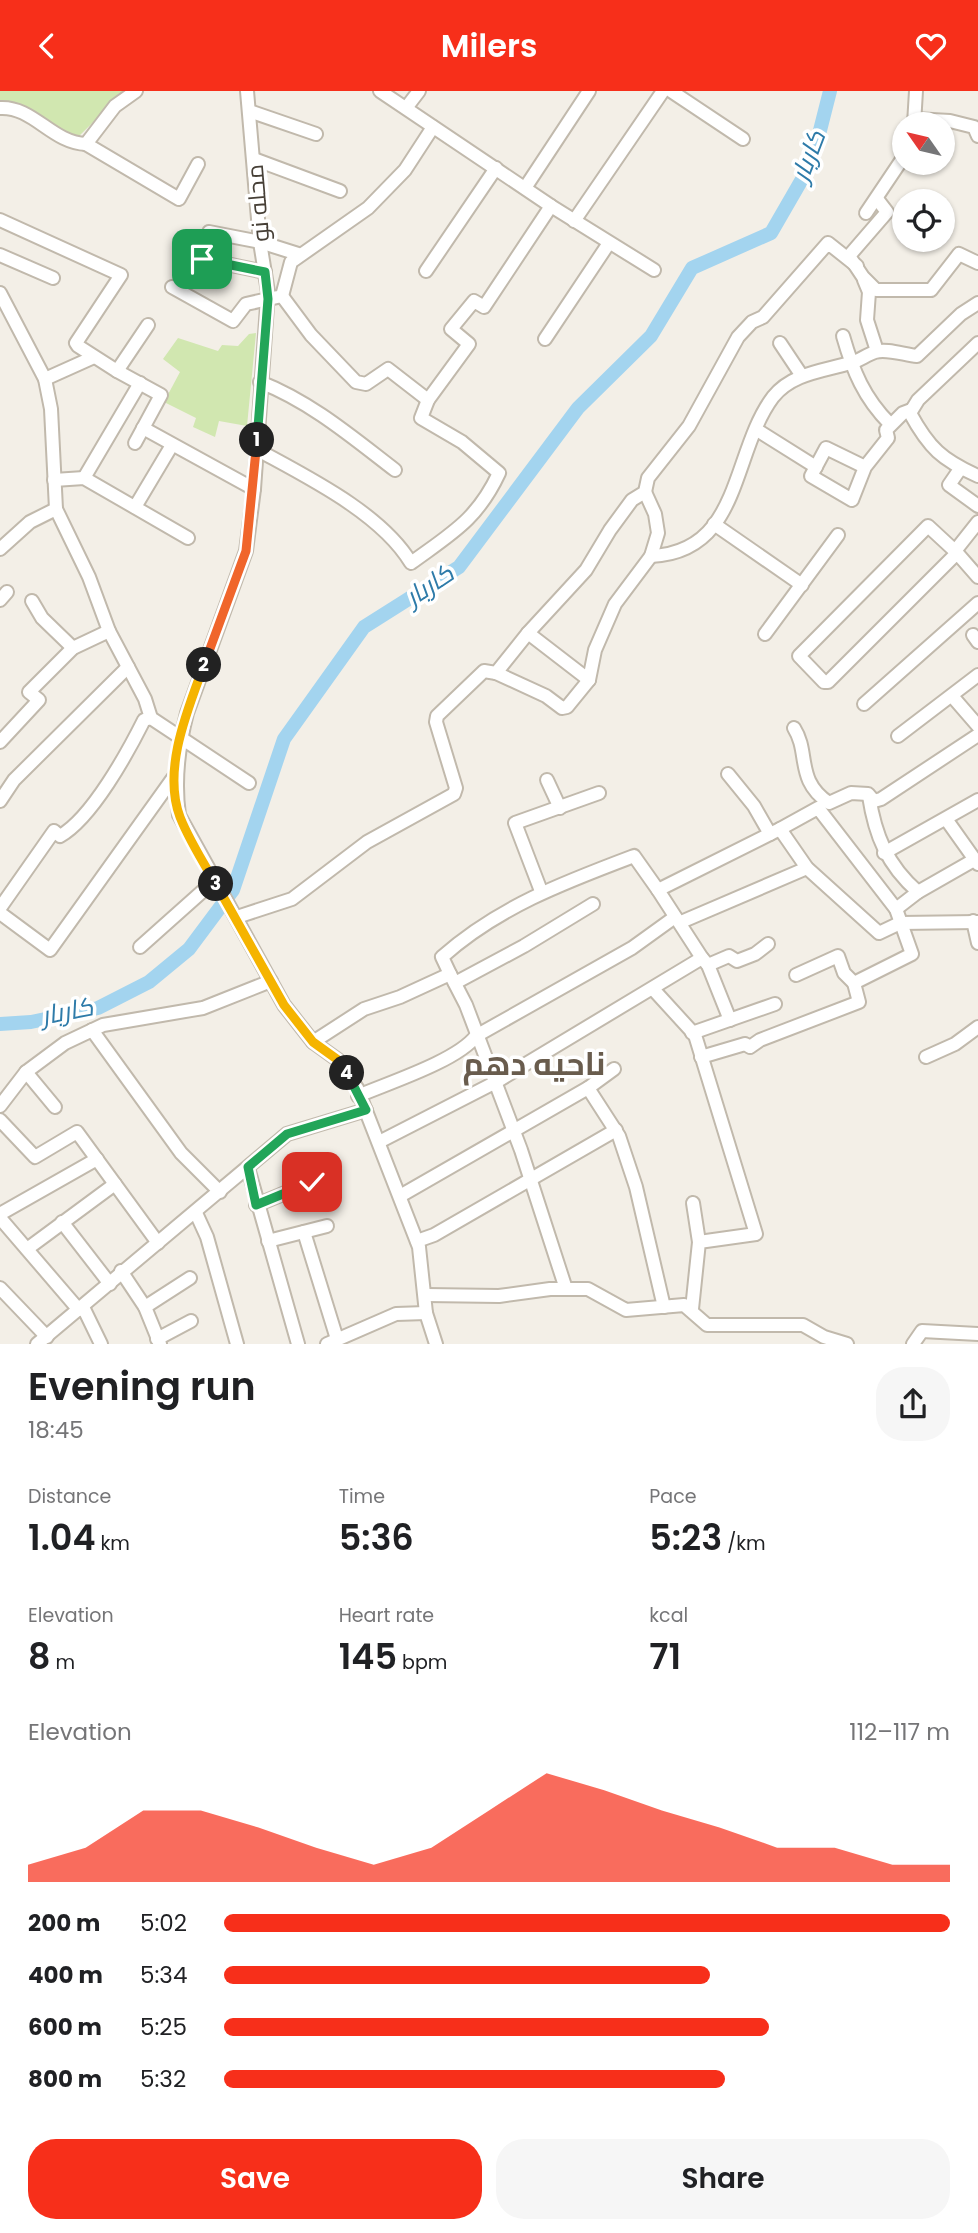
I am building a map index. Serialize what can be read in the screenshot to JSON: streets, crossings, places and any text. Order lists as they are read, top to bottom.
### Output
{
  "streets": {
    "street": ["محله نو"]
  },
  "districts": ["ناحیه دهم"],
  "water": ["کاربار"],
  "north": "top left",
  "page": {
    "header": "Milers",
    "pins": [
      "1",
      "2",
      "3",
      "4"
    ],
    "heading": ["Evening run", "18:45"],
    "stats": [
      ["Distance", "1.04 km"],
      ["Time", "5:36"],
      ["Pace", "5:23 /km"],
      ["Elevation", "8 m"],
      ["Heart rate", "145 bpm"],
      ["kcal", "71"]
    ],
    "chart": ["Elevation", "112–117 m"],
    "list": [
      {
        "name": "200 m",
        "note": "5:02"
      },
      {
        "name": "400 m",
        "note": "5:34"
      },
      {
        "name": "600 m",
        "note": "5:25"
      },
      {
        "name": "800 m",
        "note": "5:32"
      }
    ],
    "buttons": ["Save", "Share"]
  }
}
